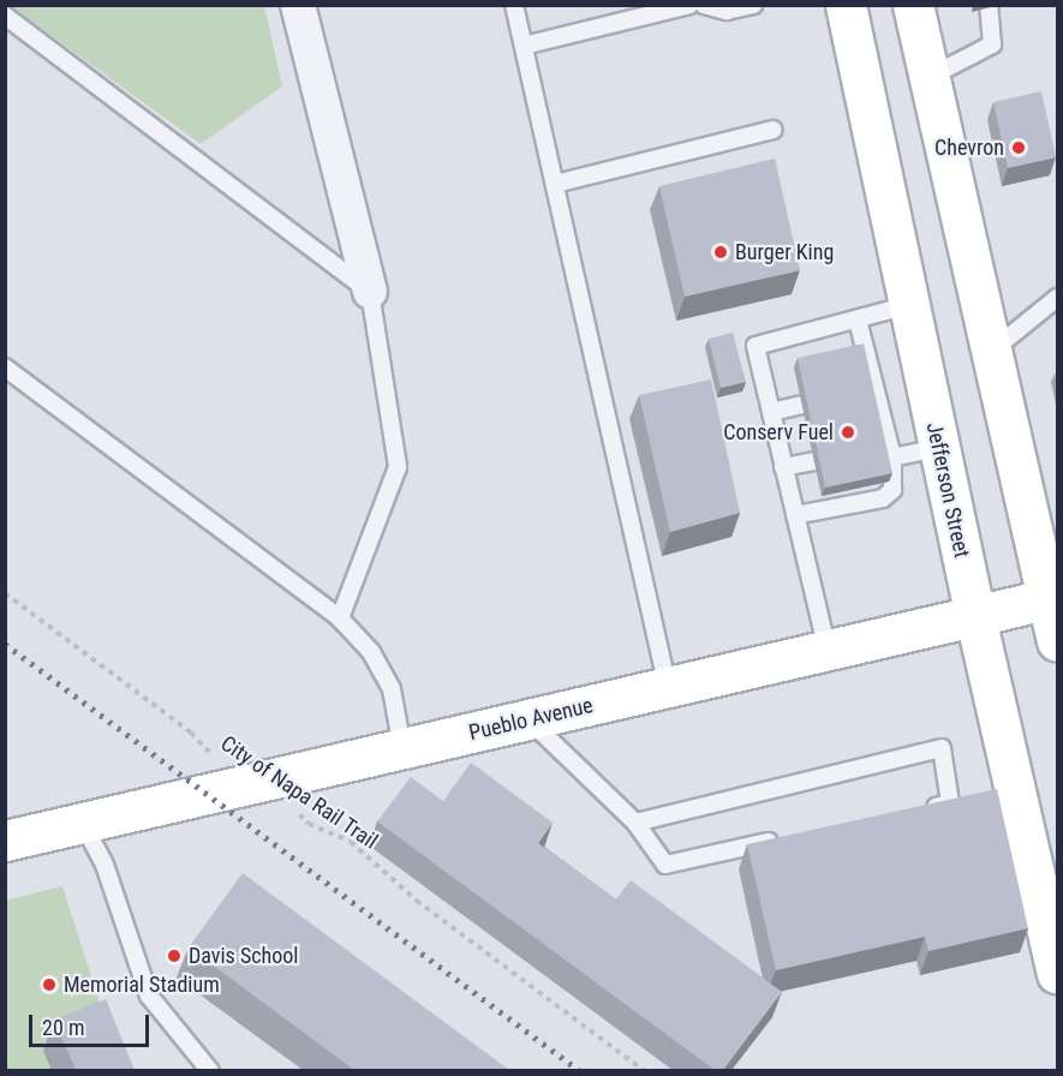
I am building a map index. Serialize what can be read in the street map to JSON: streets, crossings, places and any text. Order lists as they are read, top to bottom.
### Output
{
  "streets": {
    "main road": ["Jefferson Street", "Pueblo Avenue"],
    "path": ["City of Napa Rail Trail"]
  },
  "crossings": [
    ["Jefferson Street", "Pueblo Avenue"],
    ["Pueblo Avenue", "City of Napa Rail Trail"]
  ],
  "places": [
    "Chevron",
    "Burger King",
    "Conserv Fuel",
    "Davis School",
    "Memorial Stadium"
  ],
  "scale_bar": "20 m"
}
